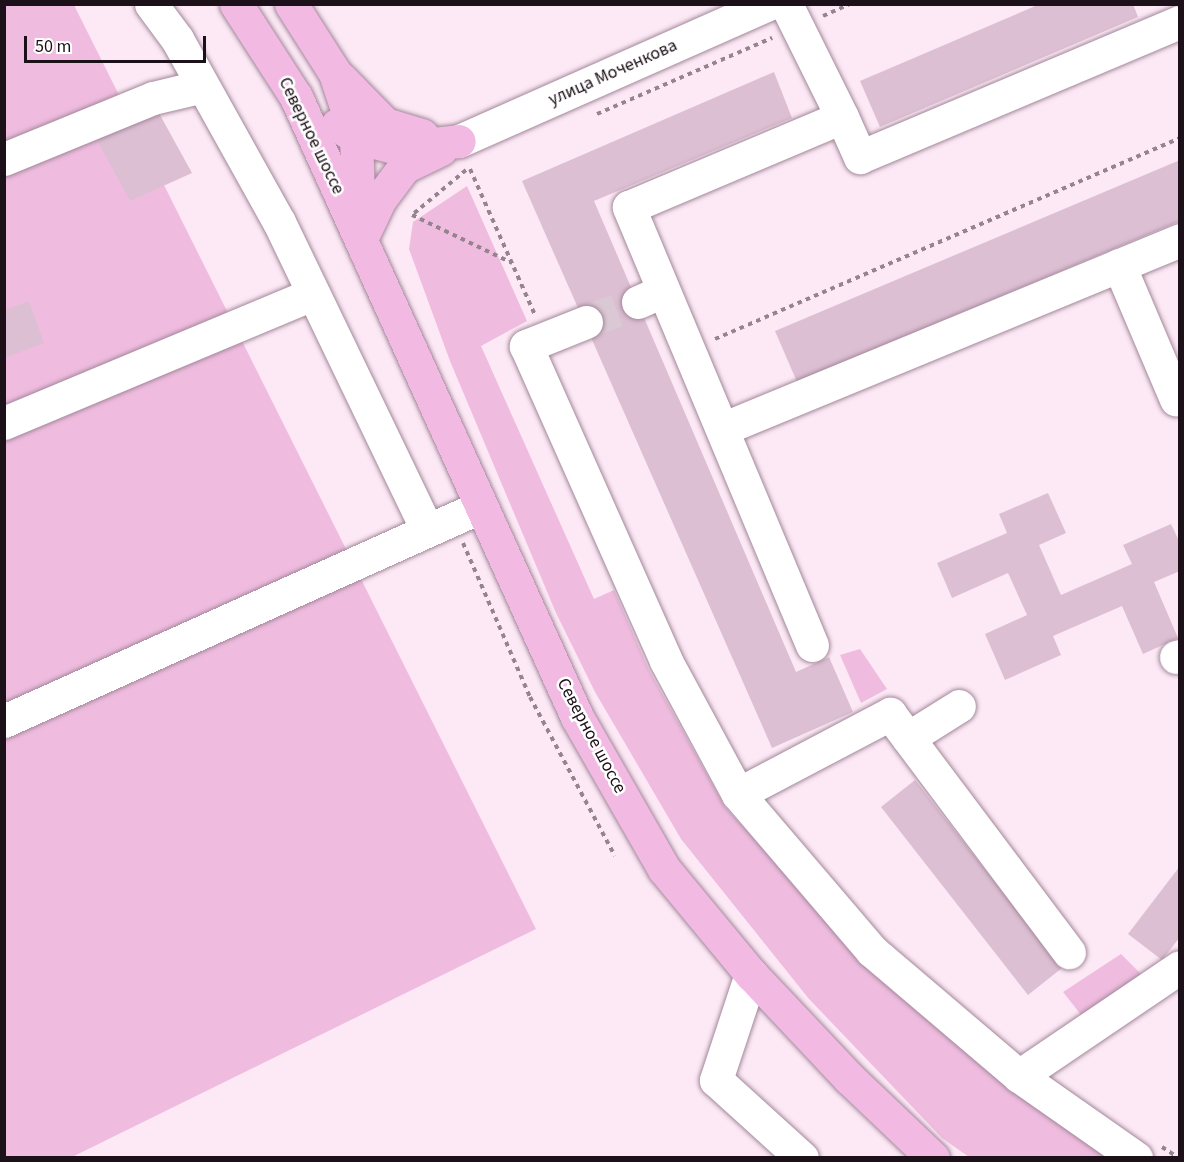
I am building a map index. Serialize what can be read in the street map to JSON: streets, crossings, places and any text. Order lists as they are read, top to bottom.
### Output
{
  "streets": {
    "main road": ["Северное шоссе"],
    "street": ["улица Моченкова"]
  },
  "scale_bar": "50 m"
}
